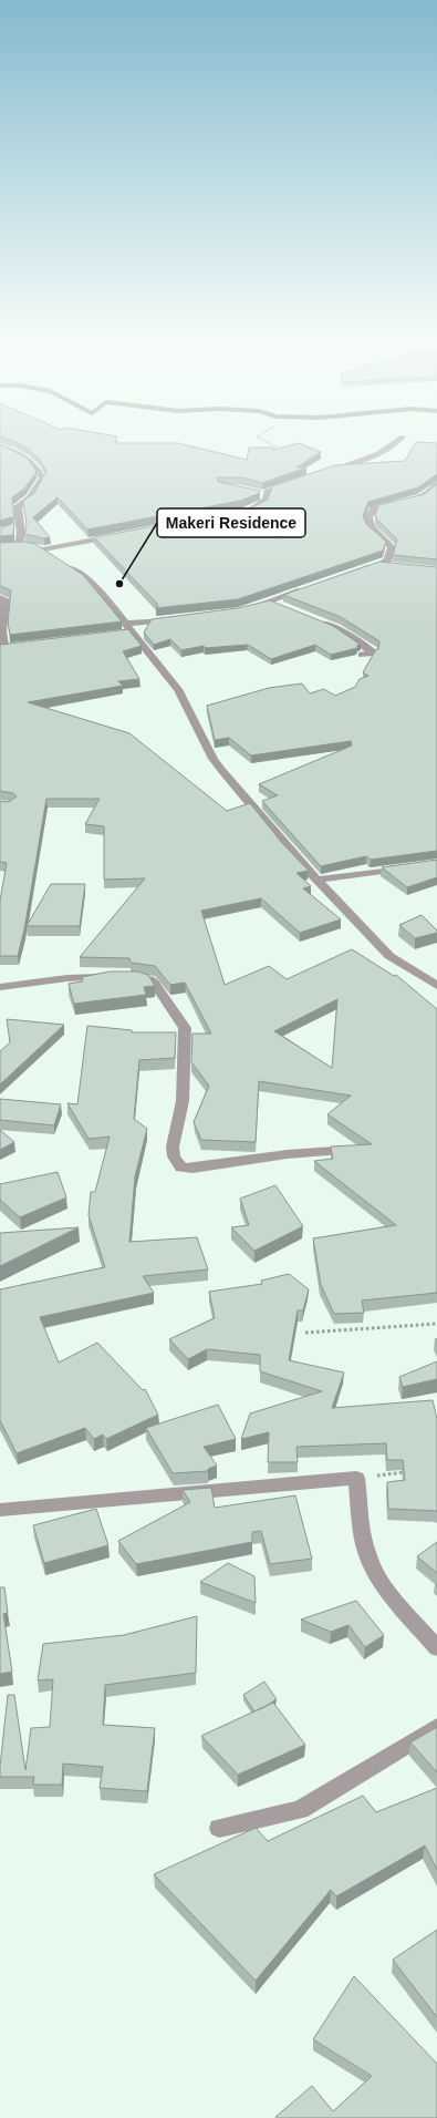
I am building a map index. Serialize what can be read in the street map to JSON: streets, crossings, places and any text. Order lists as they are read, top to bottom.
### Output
{
  "places": ["Makeri Residence"]
}
